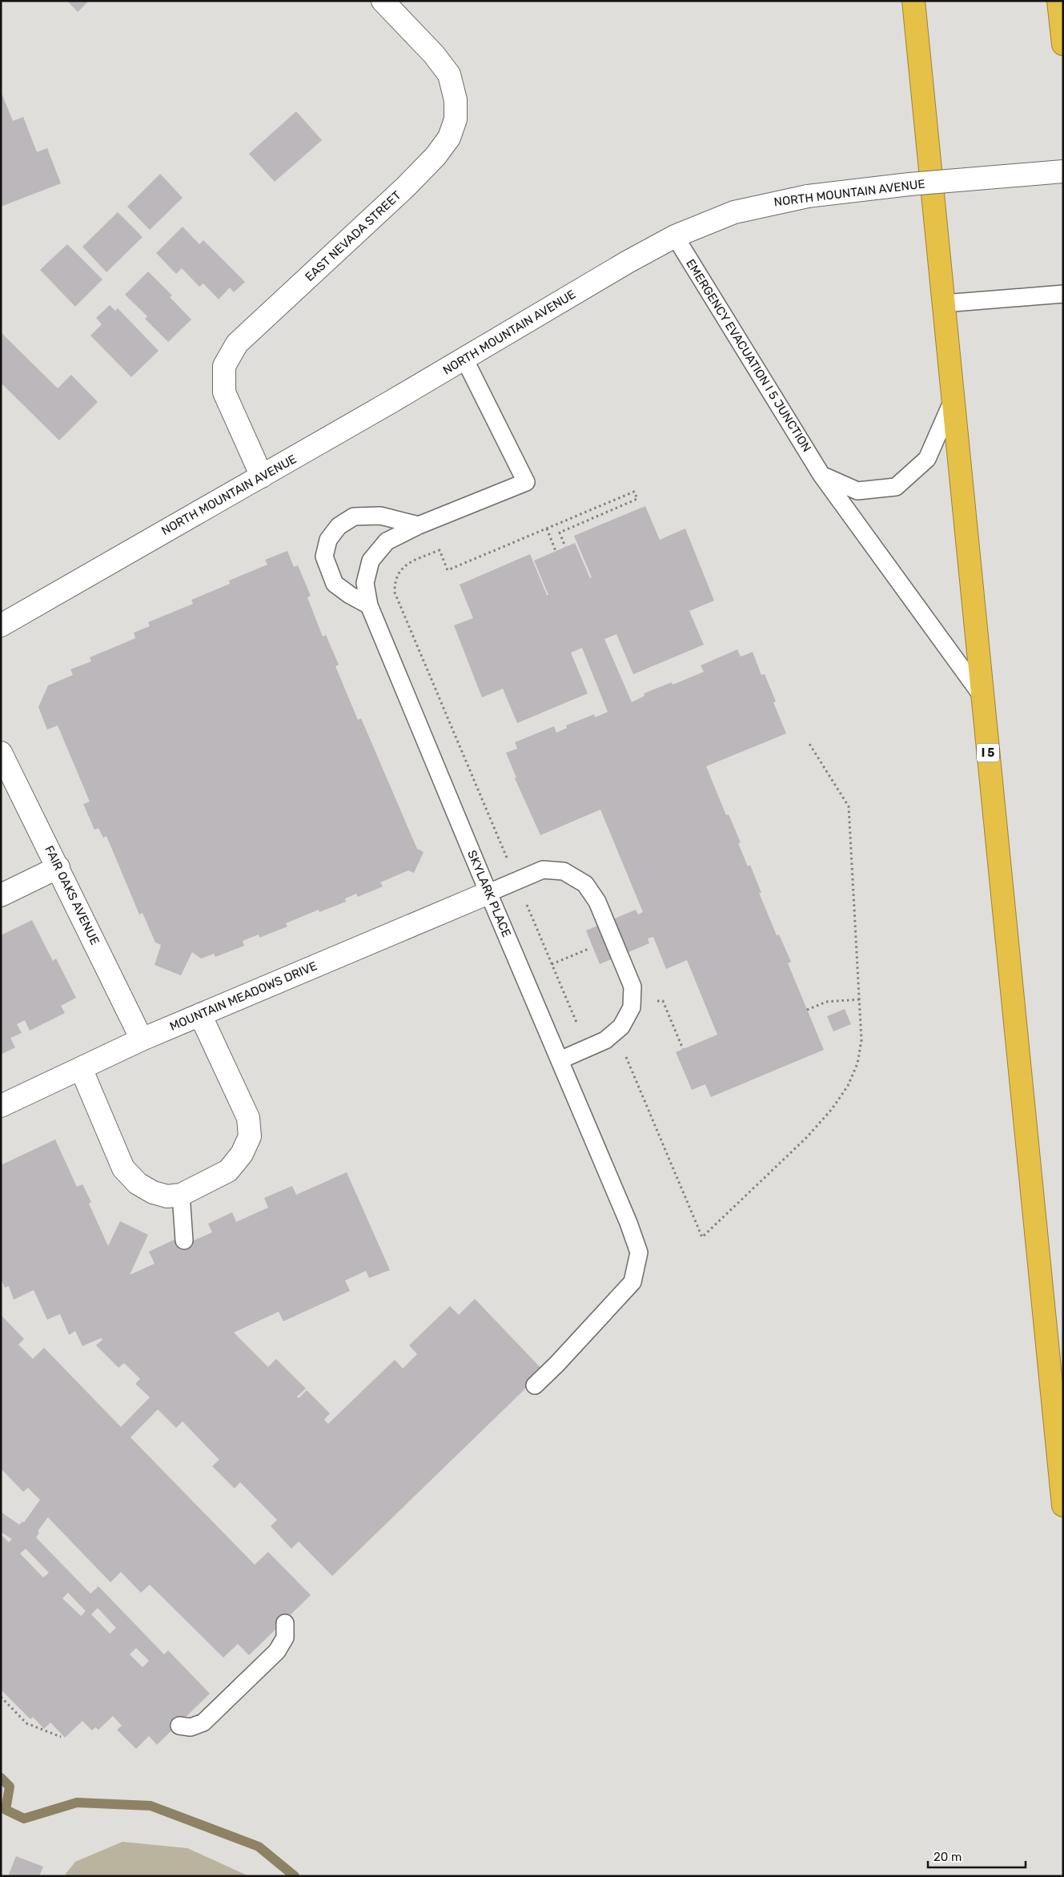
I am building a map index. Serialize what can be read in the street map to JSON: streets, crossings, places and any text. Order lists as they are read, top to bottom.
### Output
{
  "streets": {
    "highway": ["I 5"],
    "street": [
      "NORTH MOUNTAIN AVENUE",
      "EAST NEVADA STREET",
      "FAIR OAKS AVENUE",
      "MOUNTAIN MEADOWS DRIVE"
    ],
    "lane": ["EMERGENCY EVACUATION I 5 JUNCTION", "SKYLARK PLACE"]
  },
  "crossings": [
    ["NORTH MOUNTAIN AVENUE", "EAST NEVADA STREET"],
    ["NORTH MOUNTAIN AVENUE", "EMERGENCY EVACUATION I 5 JUNCTION"],
    ["EMERGENCY EVACUATION I 5 JUNCTION", "I 5"],
    ["SKYLARK PLACE", "MOUNTAIN MEADOWS DRIVE"],
    ["FAIR OAKS AVENUE", "MOUNTAIN MEADOWS DRIVE"]
  ],
  "scale_bar": "20 m"
}
